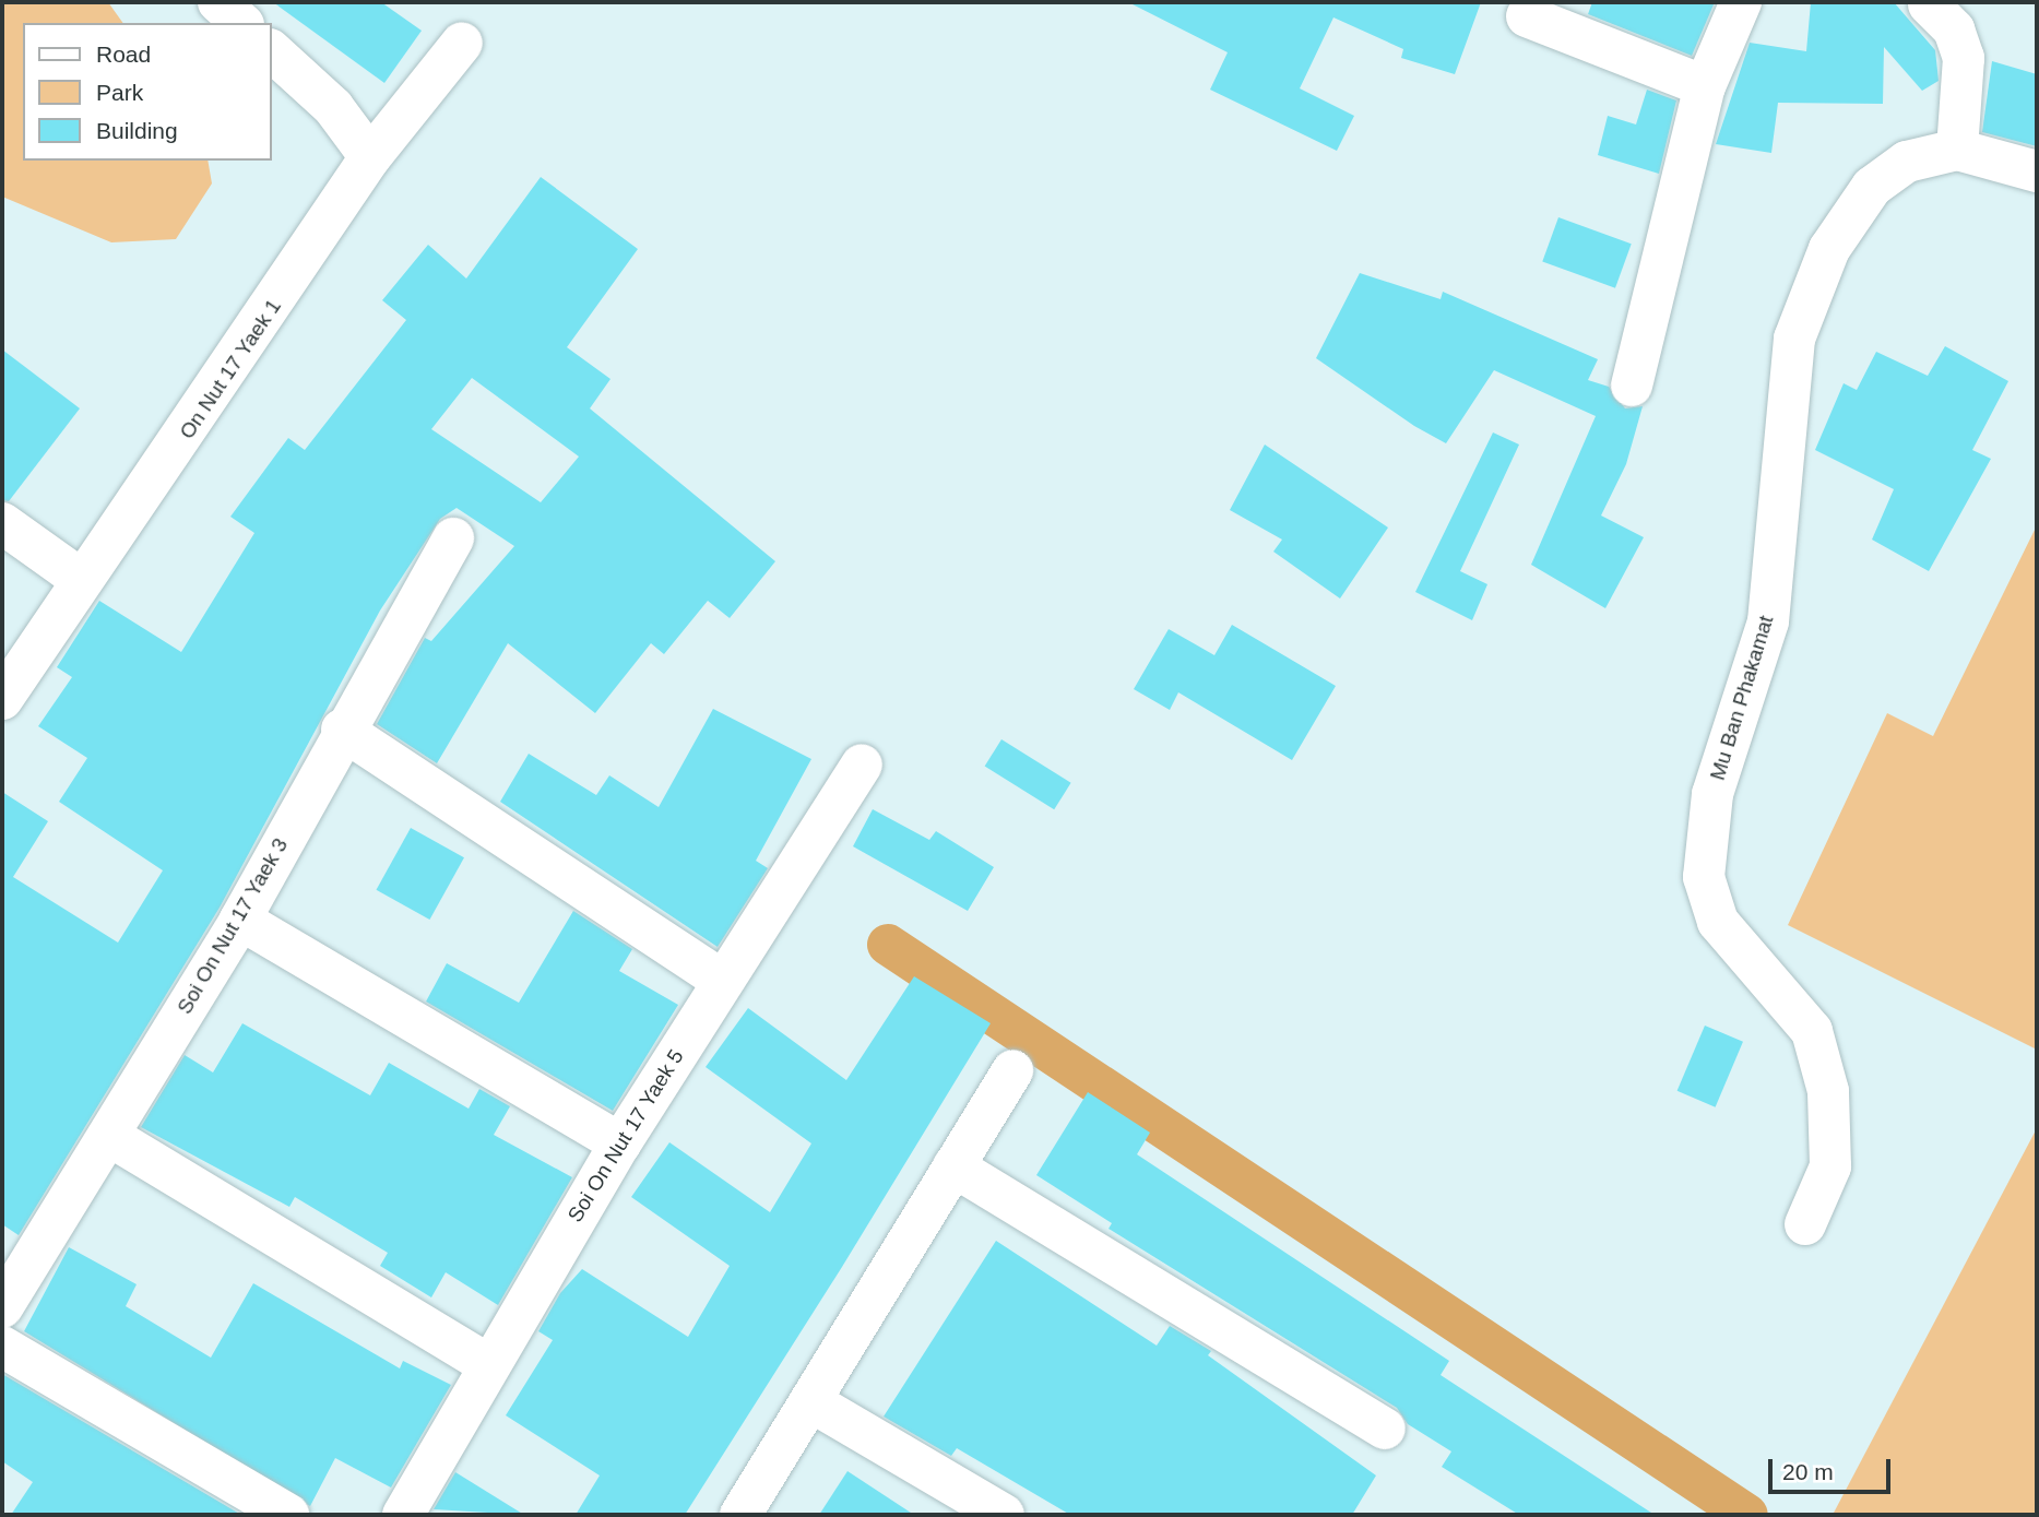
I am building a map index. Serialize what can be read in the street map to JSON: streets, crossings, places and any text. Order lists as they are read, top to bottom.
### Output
{
  "streets": {
    "street": [
      "On Nut 17 Yaek 1",
      "Mu Ban Phakamat",
      "Soi On Nut 17 Yaek 3",
      "Soi On Nut 17 Yaek 5"
    ]
  },
  "legend": ["Road", "Park", "Building"],
  "scale_bar": "20 m"
}
